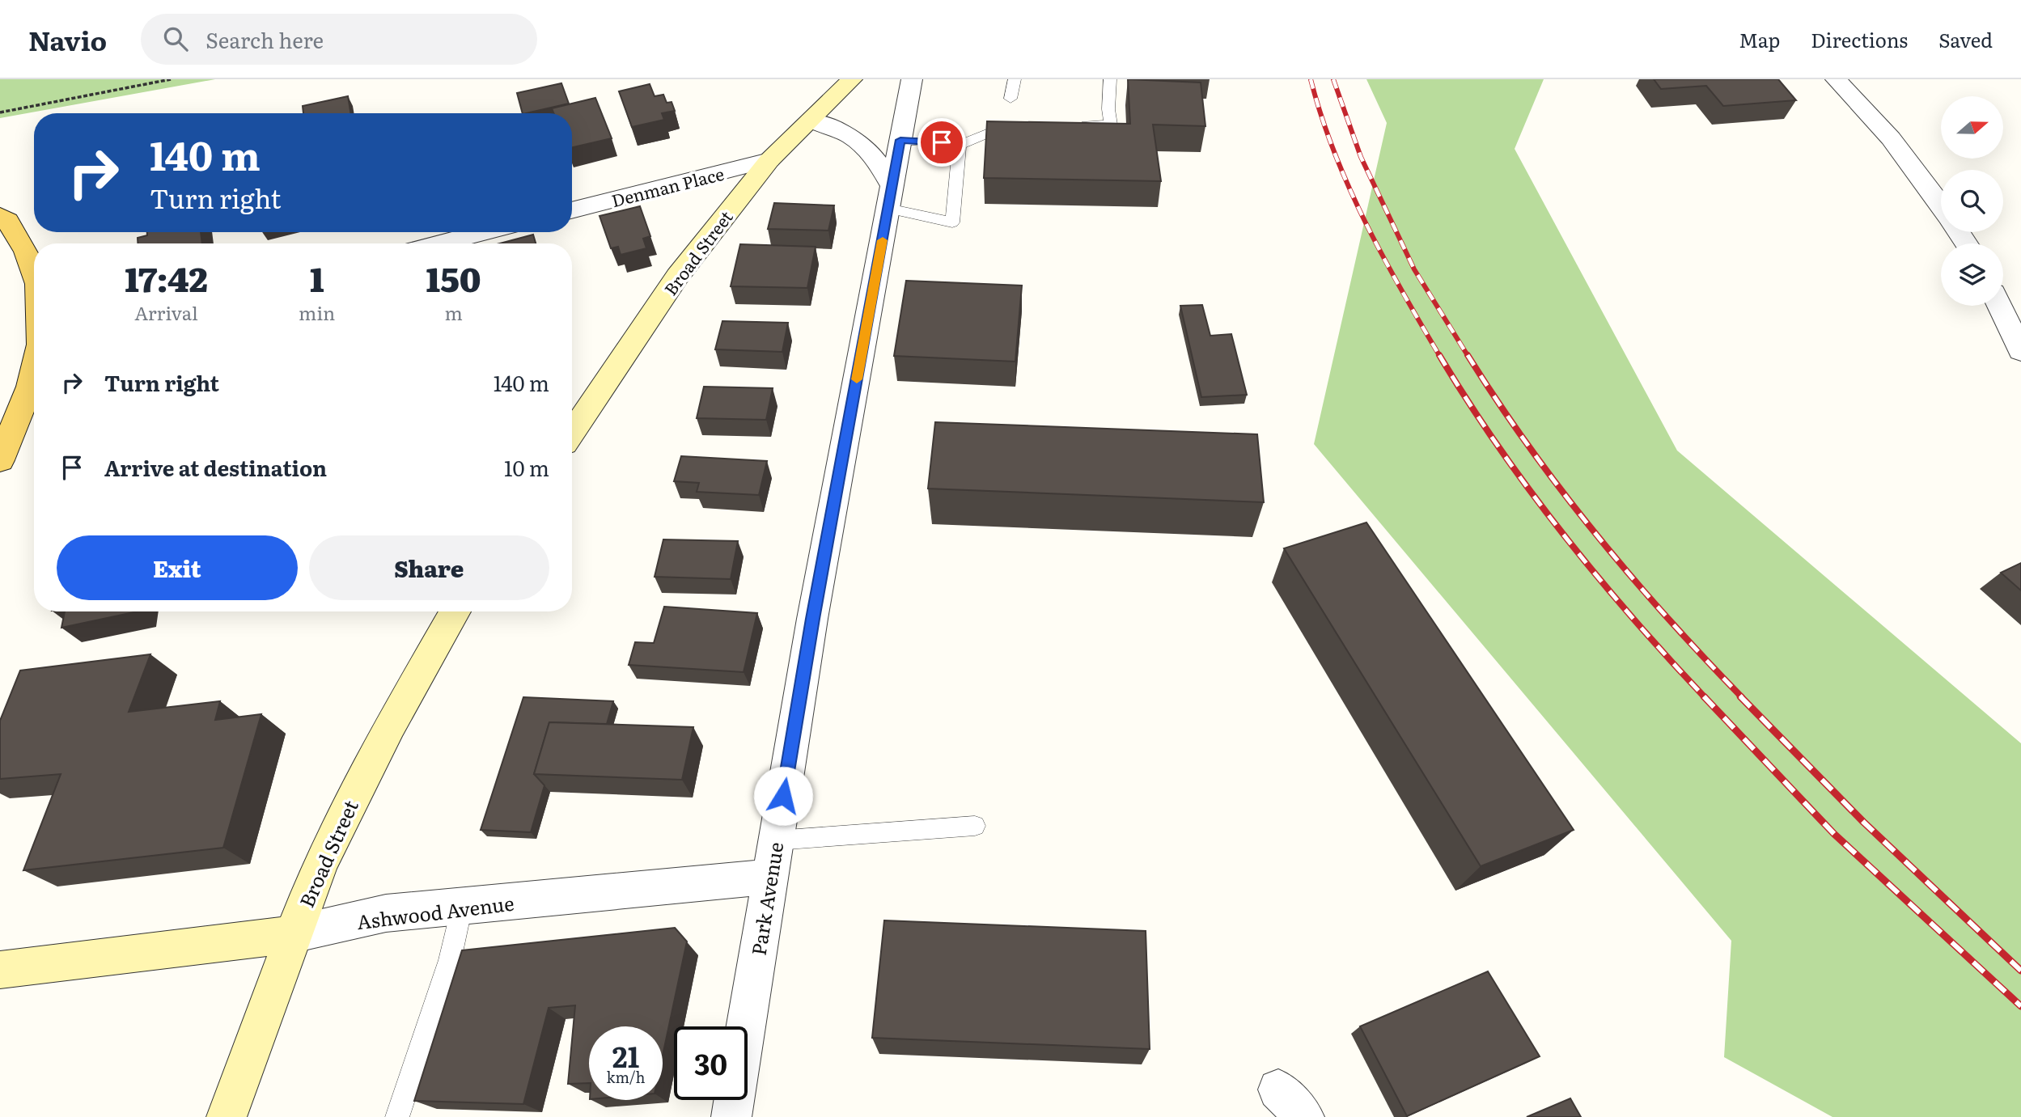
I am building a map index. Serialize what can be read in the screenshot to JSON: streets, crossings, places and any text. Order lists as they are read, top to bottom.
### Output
{
  "streets": {
    "main road": ["Broad Street", "Ashwood Avenue"],
    "street": ["Denman Place", "Park Avenue"]
  },
  "crossings": [
    ["Denman Place", "Broad Street"],
    ["Broad Street", "Ashwood Avenue"],
    ["Park Avenue", "Ashwood Avenue"]
  ],
  "north": "right",
  "page": {
    "header": "Navio",
    "search": "Search here",
    "nav": ["Map", "Directions", "Saved"],
    "turn": ["140 m", "Turn right"],
    "eta": [
      "17:42",
      "Arrival",
      "1",
      "min",
      "150",
      "m"
    ],
    "list": [
      {
        "name": "Turn right",
        "value": "140 m"
      },
      {
        "name": "Arrive at destination",
        "value": "10 m"
      }
    ],
    "buttons": ["Exit", "Share"],
    "speed": "21 km/h",
    "limit": "30"
  }
}
